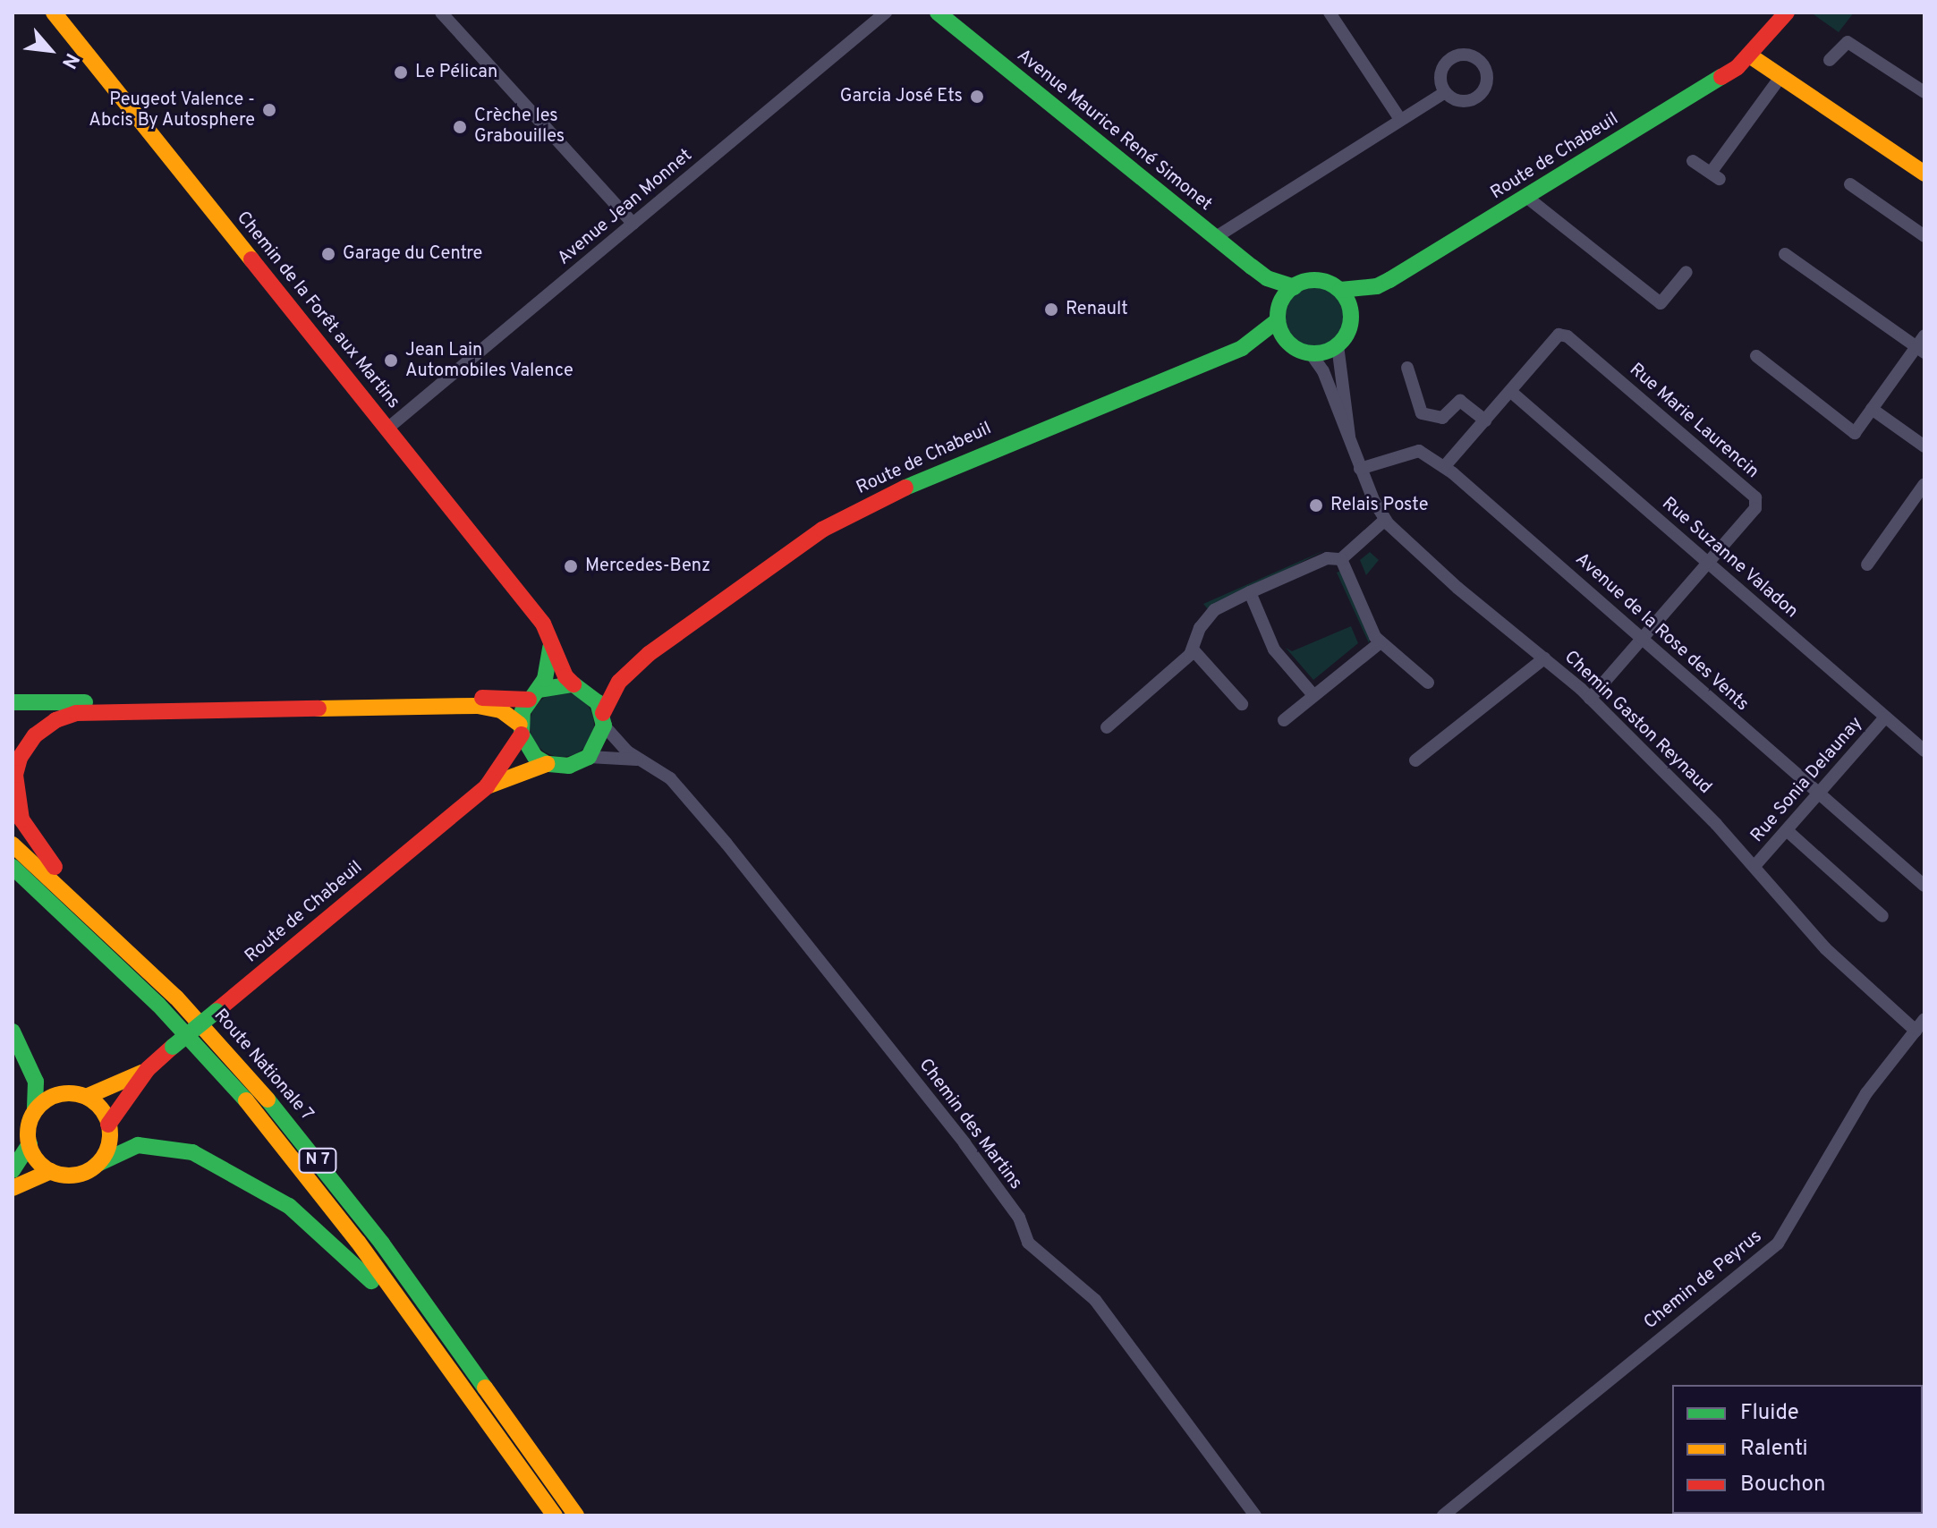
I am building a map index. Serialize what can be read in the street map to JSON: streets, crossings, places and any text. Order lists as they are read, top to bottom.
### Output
{
  "streets": {
    "main road": [
      "Avenue Maurice René Simonet",
      "Route de Chabeuil",
      "Chemin de la Forêt aux Martins",
      "Route Nationale 7",
      "N 7"
    ],
    "street": [
      "Avenue Jean Monnet",
      "Rue Marie Laurencin",
      "Rue Suzanne Valadon",
      "Avenue de la Rose des Vents",
      "Chemin Gaston Reynaud",
      "Rue Sonia Delaunay",
      "Chemin des Martins",
      "Chemin de Peyrus"
    ]
  },
  "crossings": [
    ["Avenue Maurice René Simonet", "Route de Chabeuil"],
    ["Avenue Maurice René Simonet", "Chemin Gaston Reynaud"],
    ["Route de Chabeuil", "Chemin Gaston Reynaud"],
    ["Avenue Jean Monnet", "Chemin de la Forêt aux Martins"],
    ["Chemin de la Forêt aux Martins", "Chemin des Martins"],
    ["Rue Marie Laurencin", "Rue Suzanne Valadon"],
    ["Rue Marie Laurencin", "Avenue de la Rose des Vents"],
    ["Rue Marie Laurencin", "Chemin Gaston Reynaud"],
    ["Rue Suzanne Valadon", "Rue Sonia Delaunay"],
    ["Avenue de la Rose des Vents", "Chemin Gaston Reynaud"],
    ["Avenue de la Rose des Vents", "Rue Sonia Delaunay"],
    ["Chemin Gaston Reynaud", "Rue Sonia Delaunay"],
    ["Chemin Gaston Reynaud", "Chemin de Peyrus"]
  ],
  "places": [
    "Le Pélican",
    "Garcia José Ets",
    "Peugeot Valence - Abcis By Autosphere",
    "Crèche les Grabouilles",
    "Garage du Centre",
    "Renault",
    "Jean Lain Automobiles Valence",
    "Relais Poste",
    "Mercedes-Benz"
  ],
  "legend": ["Fluide", "Ralenti", "Bouchon"],
  "north": "bottom right"
}
